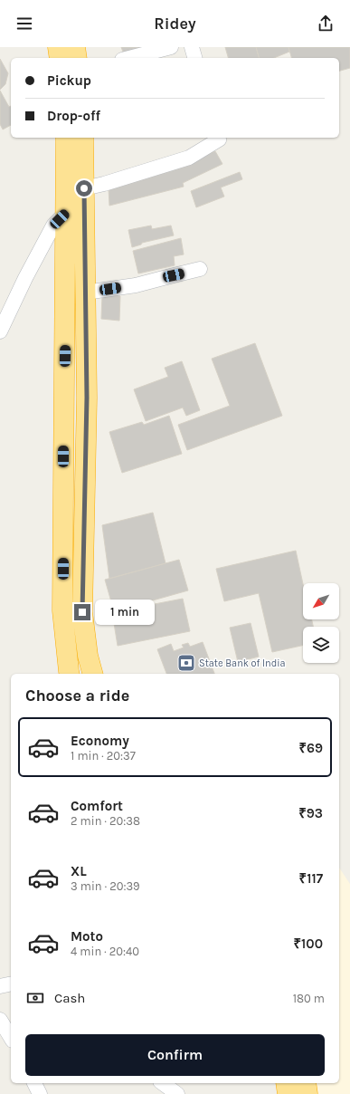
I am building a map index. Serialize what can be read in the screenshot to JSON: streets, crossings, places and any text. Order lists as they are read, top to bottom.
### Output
{
  "places": {
    "bank": ["State Bank of India"]
  },
  "north": "bottom left",
  "page": {
    "header": "Ridey",
    "banner": ["Pickup", "Drop-off"],
    "bubble": "1 min",
    "heading": "Choose a ride",
    "list": [
      {
        "name": "Economy",
        "note": "1 min · 20:37",
        "value": "₹69"
      },
      {
        "name": "Comfort",
        "note": "2 min · 20:38",
        "value": "₹93"
      },
      {
        "name": "XL",
        "note": "3 min · 20:39",
        "value": "₹117"
      },
      {
        "name": "Moto",
        "note": "4 min · 20:40",
        "value": "₹100"
      }
    ],
    "pay": ["Cash", "180 m"],
    "buttons": "Confirm"
  }
}
